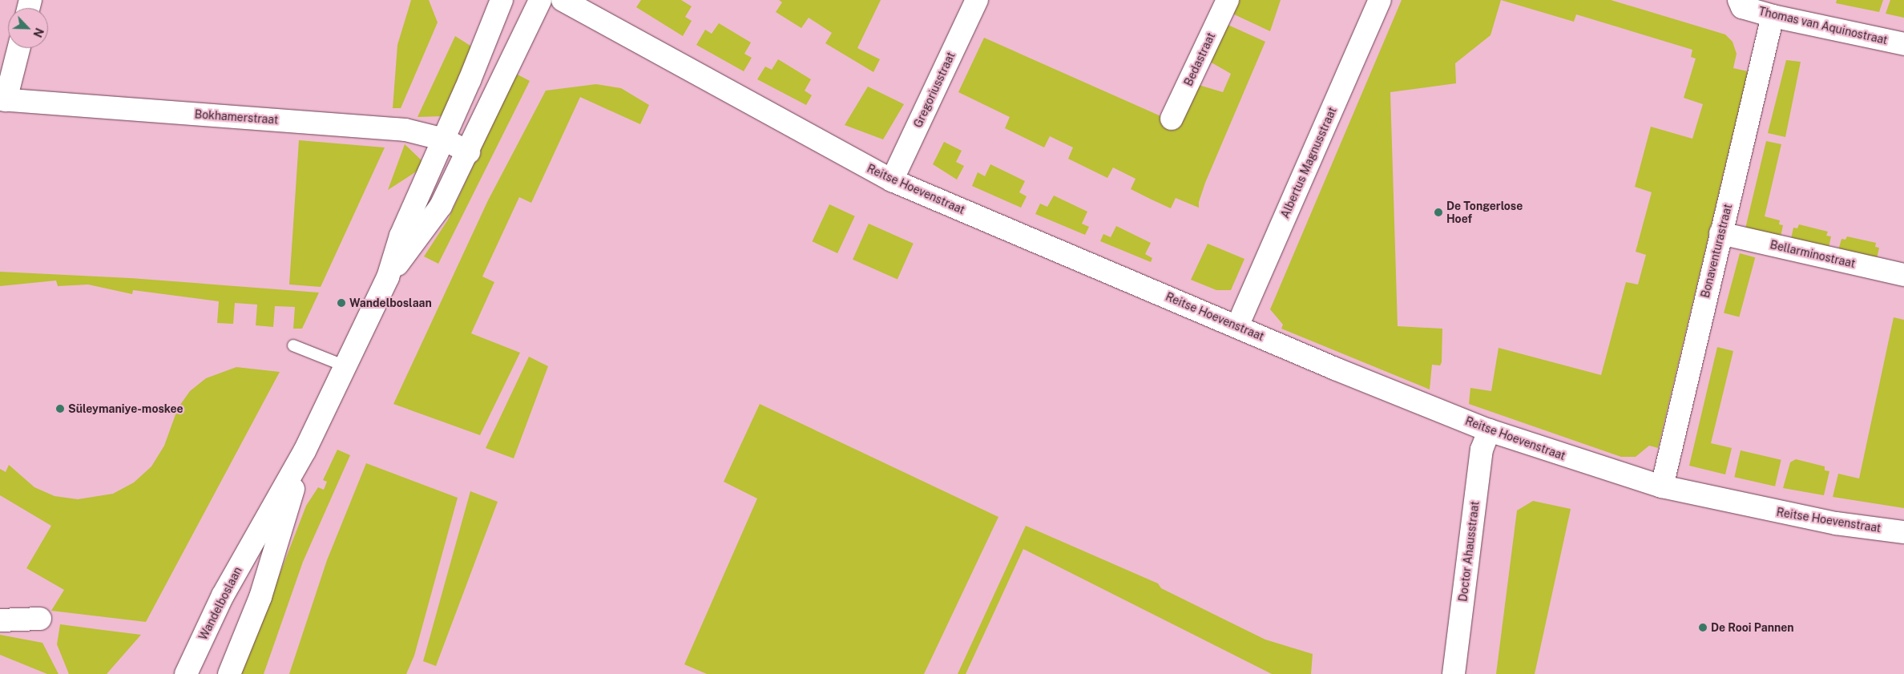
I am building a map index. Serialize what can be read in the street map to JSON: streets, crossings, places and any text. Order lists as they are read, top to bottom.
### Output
{
  "streets": {
    "street": [
      "Thomas van Aquinostraat",
      "Bedastraat",
      "Gregoriusstraat",
      "Bokhamerstraat",
      "Albertus Magnusstraat",
      "Reitse Hoevenstraat",
      "Bonaventurastraat",
      "Bellarminostraat",
      "Doctor Ahausstraat",
      "Wandelboslaan"
    ]
  },
  "crossings": [
    ["Thomas van Aquinostraat", "Bonaventurastraat"],
    ["Gregoriusstraat", "Reitse Hoevenstraat"],
    ["Bokhamerstraat", "Wandelboslaan"],
    ["Albertus Magnusstraat", "Reitse Hoevenstraat"],
    ["Reitse Hoevenstraat", "Bonaventurastraat"],
    ["Reitse Hoevenstraat", "Doctor Ahausstraat"],
    ["Bonaventurastraat", "Bellarminostraat"]
  ],
  "places": [
    "De Tongerlose Hoef",
    "Wandelboslaan",
    "Süleymaniye-moskee",
    "De Rooi Pannen"
  ],
  "north": "bottom right"
}
